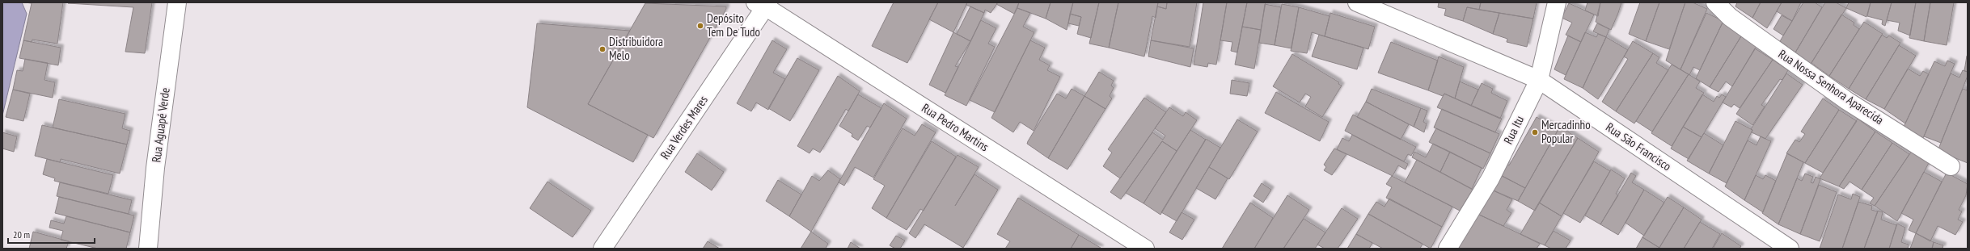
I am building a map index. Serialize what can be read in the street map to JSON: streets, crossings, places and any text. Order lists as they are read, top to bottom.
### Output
{
  "streets": {
    "street": [
      "Rua Nossa Senhora Aparecida",
      "Rua Aguapé Verde",
      "Rua Verdes Mares",
      "Rua Pedro Martins",
      "Rua Itu",
      "Rua São Francisco"
    ]
  },
  "crossings": [
    ["Rua Verdes Mares", "Rua Pedro Martins"],
    ["Rua Itu", "Rua São Francisco"]
  ],
  "places": ["Depósito Tem De Tudo", "Distribuidora Melo", "Mercadinho Popular"],
  "scale_bar": "20 m"
}
